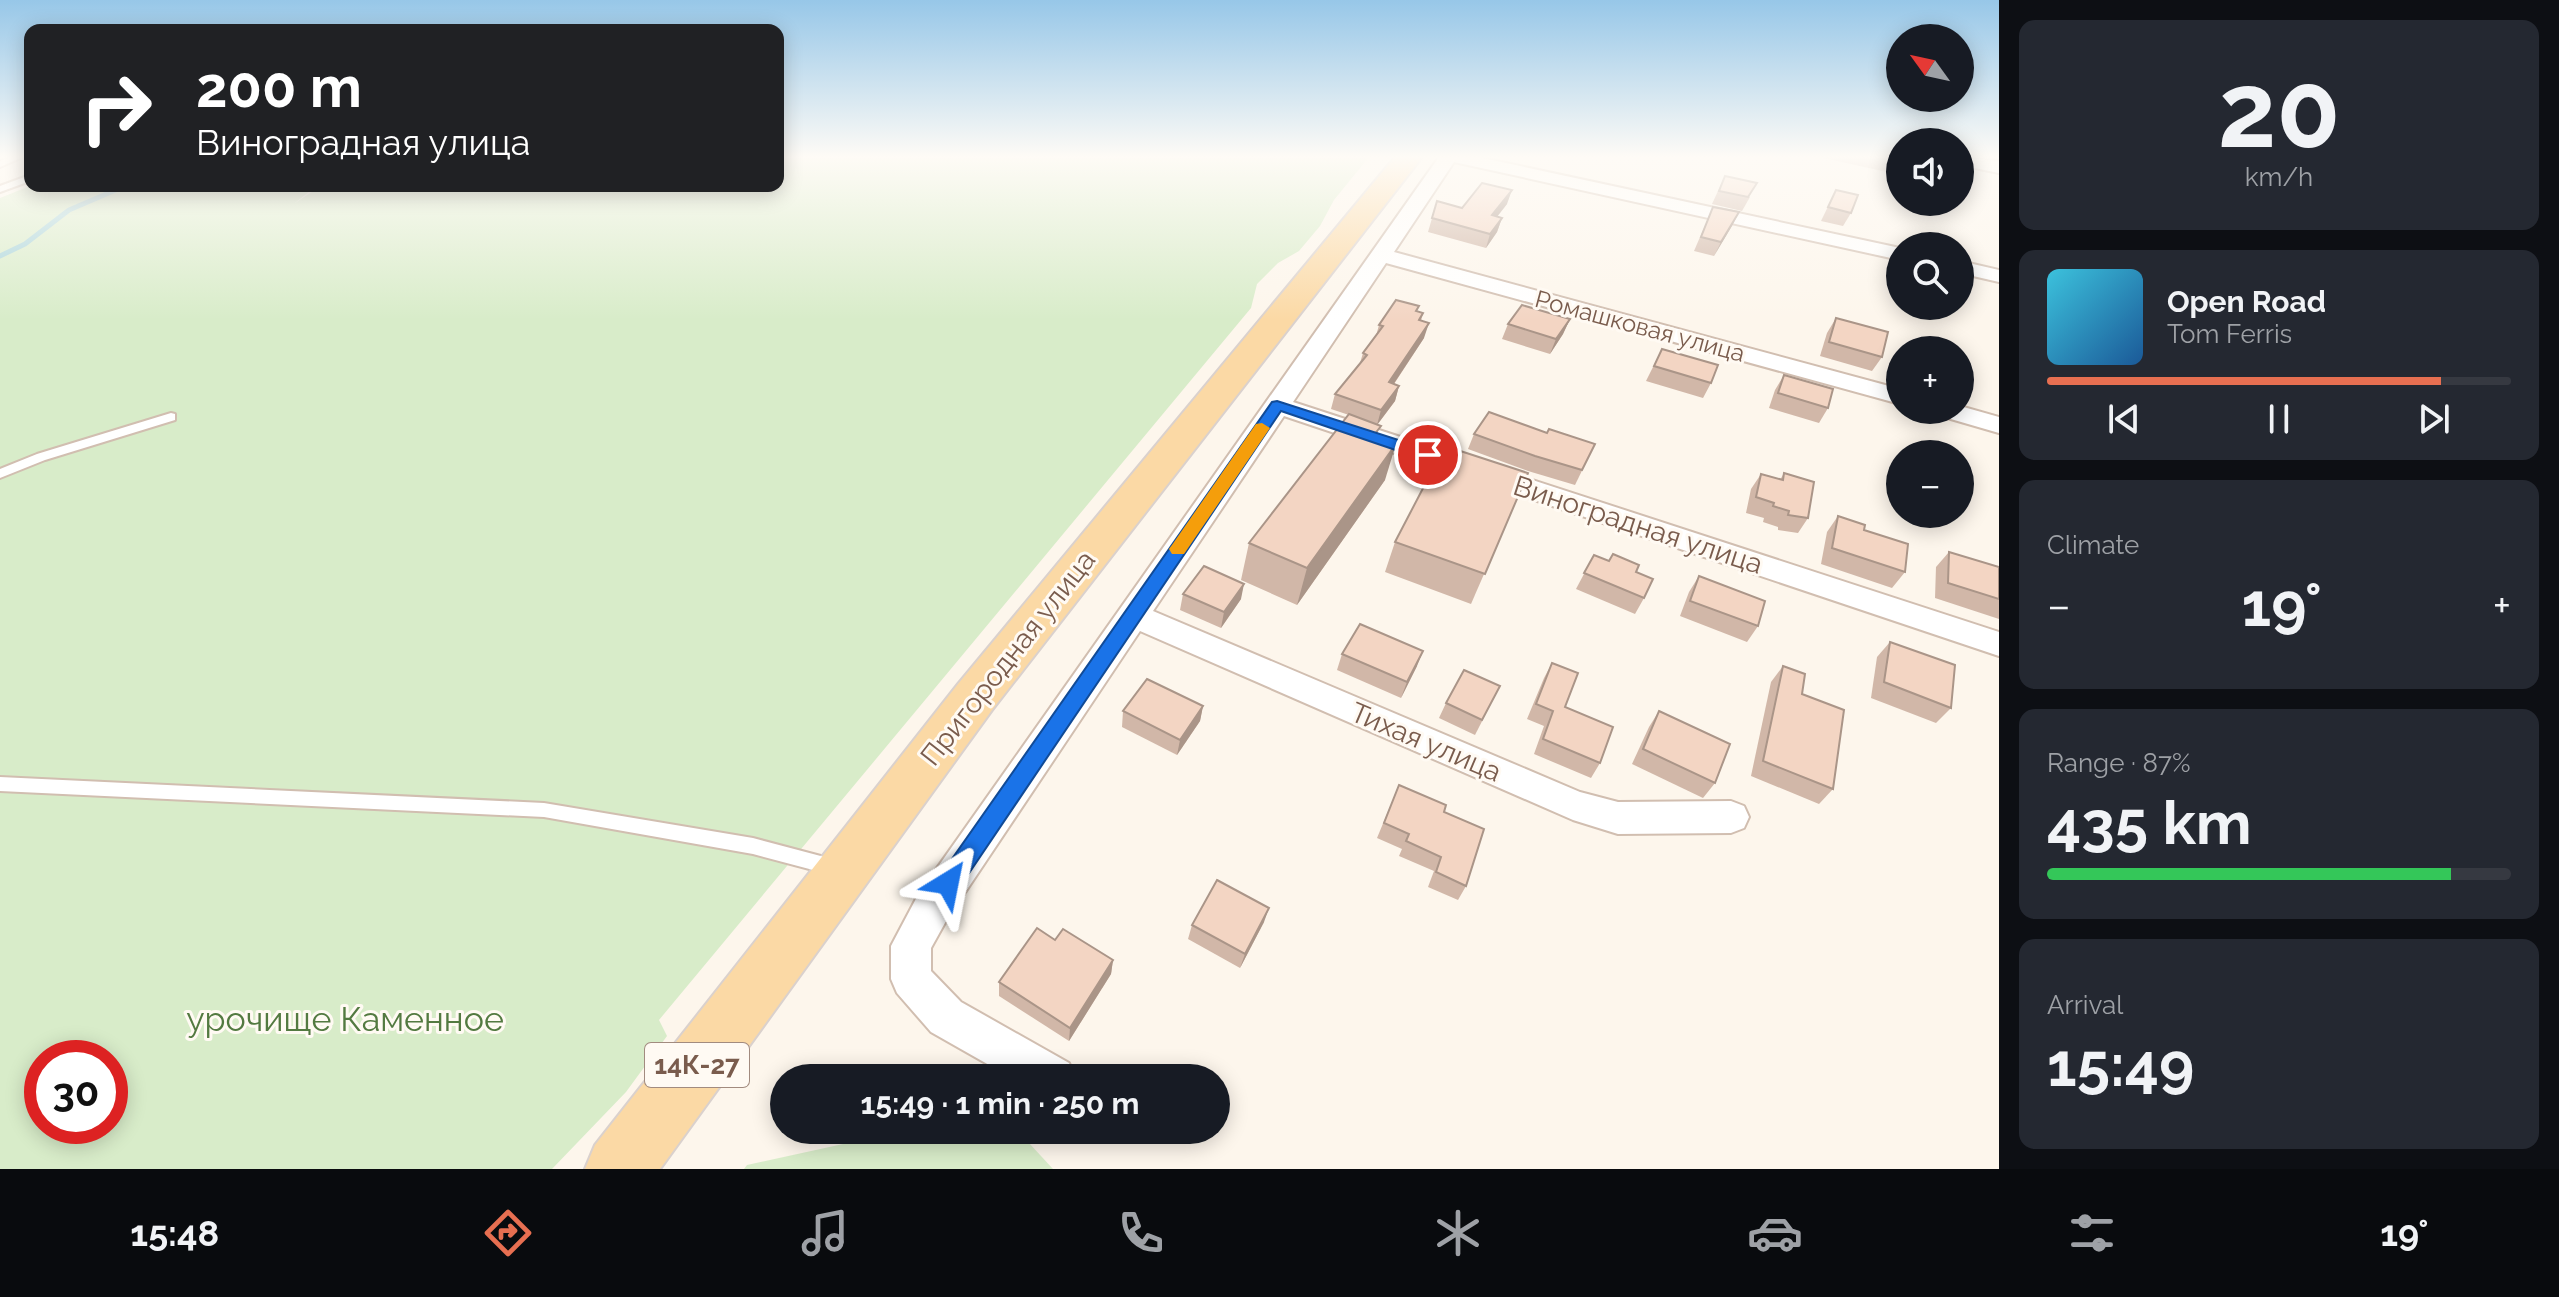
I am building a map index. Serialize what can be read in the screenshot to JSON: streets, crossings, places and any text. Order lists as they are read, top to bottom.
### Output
{
  "streets": {
    "main road": ["Пригородная улица", "14К-27"],
    "street": ["Ромашковая улица", "Виноградная улица", "Тихая улица"]
  },
  "parks": ["урочище Каменное"],
  "north": "top left",
  "page": {
    "tile": [
      ["20", "km/h"],
      "Climate",
      ["Range · 87%", "435 km"],
      ["Arrival", "15:49"]
    ],
    "map_buttons": ["+", "−"],
    "turn": ["200 m", "Виноградная улица"],
    "song": ["Open Road", "Tom Ferris"],
    "heat": ["−", "19°", "+"],
    "limit": "30",
    "trip": "15:49 · 1 min · 250 m",
    "tabs": ["15:48", "19°"]
  }
}
